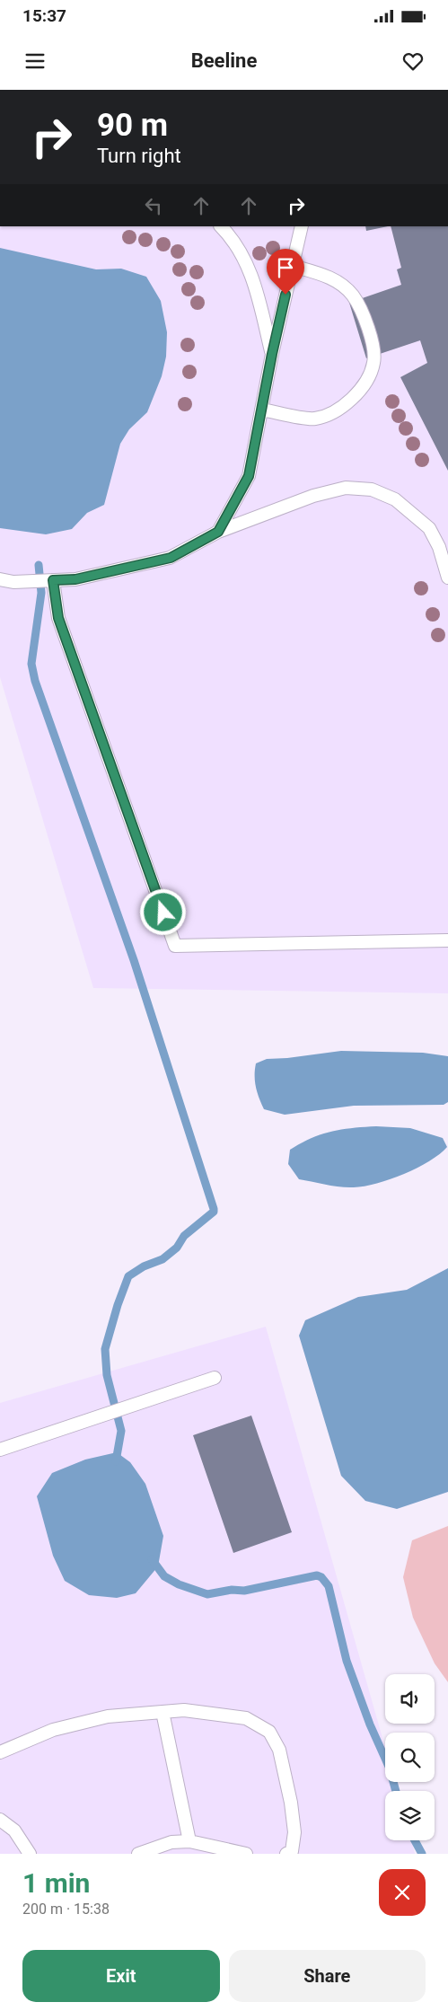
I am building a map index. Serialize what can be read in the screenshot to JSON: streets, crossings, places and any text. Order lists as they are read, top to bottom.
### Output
{
  "page": {
    "status": "15:37",
    "header": "Beeline",
    "turn": ["90 m", "Turn right"],
    "heading": ["1 min", "200 m · 15:38"],
    "buttons": ["Exit", "Share"]
  }
}
